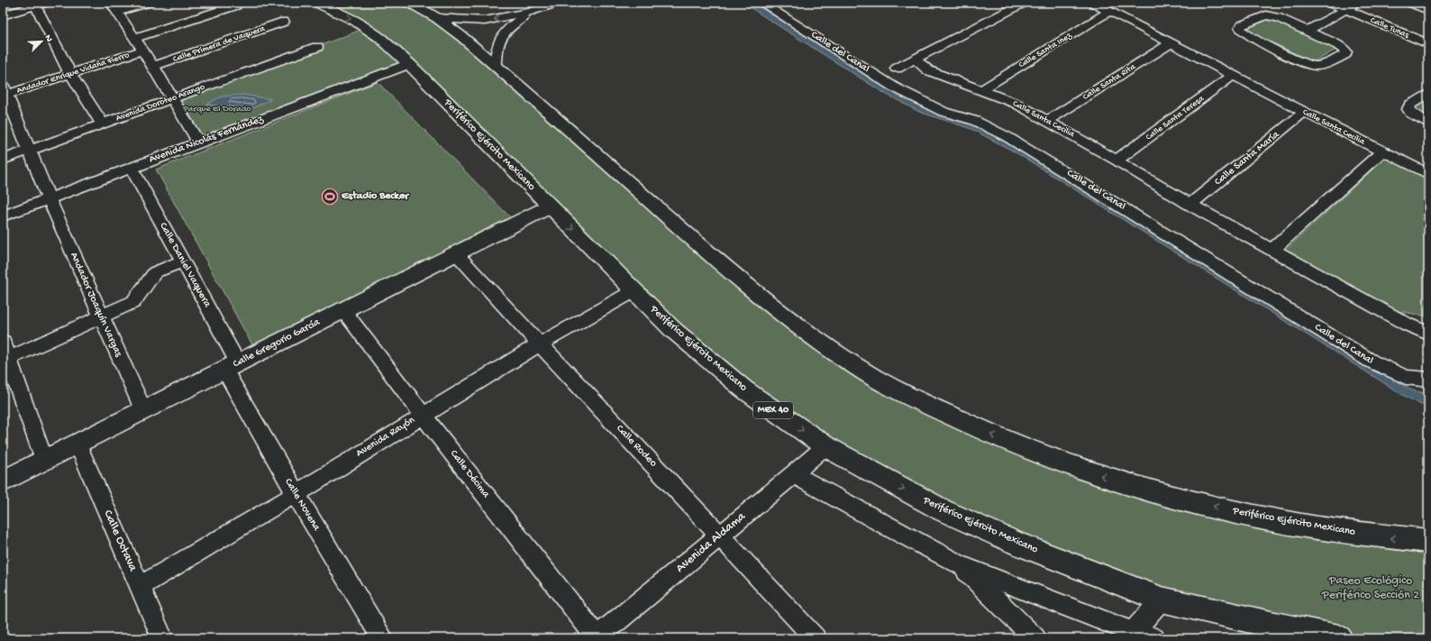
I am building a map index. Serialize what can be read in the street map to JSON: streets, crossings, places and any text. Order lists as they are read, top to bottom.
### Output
{
  "streets": {
    "main road": ["Periférico Ejército Mexicano", "Calle Gregorio García", "MEX 40"],
    "street": [
      "Calle Tunas",
      "Calle Primera de Vaquera",
      "Calle Santa Inez",
      "Calle del Canal",
      "Andador Enrique Vidaña Fierro",
      "Calle Santa Rita",
      "Avenida Doroteo Arango",
      "Calle Santa Teresa",
      "Calle Santa Cecilia",
      "Avenida Nicolás Fernández",
      "Calle Santa María",
      "Calle Daniel Vaquera",
      "Andador Joaquín Vargas",
      "Avenida Rayón",
      "Calle Rodeo",
      "Calle Décima",
      "Calle Novena",
      "Calle Octava",
      "Avenida Aldama"
    ]
  },
  "crossings": [
    ["Calle Santa Inez", "Calle Santa Cecilia"],
    ["Andador Enrique Vidaña Fierro", "Andador Joaquín Vargas"],
    ["Calle Santa Rita", "Calle Santa Cecilia"],
    ["Avenida Doroteo Arango", "Andador Joaquín Vargas"],
    ["Calle Santa Teresa", "Calle Santa Cecilia"],
    ["Calle Santa Cecilia", "Calle Santa María"],
    ["Avenida Nicolás Fernández", "Periférico Ejército Mexicano"],
    ["Avenida Nicolás Fernández", "Calle Daniel Vaquera"],
    ["Avenida Nicolás Fernández", "Andador Joaquín Vargas"],
    ["Periférico Ejército Mexicano", "Calle Gregorio García"],
    ["Periférico Ejército Mexicano", "Avenida Rayón"],
    ["Periférico Ejército Mexicano", "Avenida Aldama"],
    ["Calle Daniel Vaquera", "Calle Gregorio García"],
    ["Calle Daniel Vaquera", "Calle Novena"],
    ["Andador Joaquín Vargas", "Calle Gregorio García"],
    ["Calle Gregorio García", "Calle Rodeo"],
    ["Calle Gregorio García", "Calle Décima"],
    ["Calle Gregorio García", "Calle Novena"],
    ["Calle Gregorio García", "Calle Octava"],
    ["Avenida Rayón", "Calle Rodeo"],
    ["Avenida Rayón", "Calle Décima"],
    ["Avenida Rayón", "Calle Novena"],
    ["Avenida Rayón", "Calle Octava"],
    ["Calle Rodeo", "Avenida Aldama"],
    ["Calle Décima", "Avenida Aldama"]
  ],
  "parks": ["Parque El Dorado", "Paseo Ecológico Periférico Sección 2"],
  "places": {
    "sports": ["Estadio Becker"]
  },
  "north": "top right"
}
